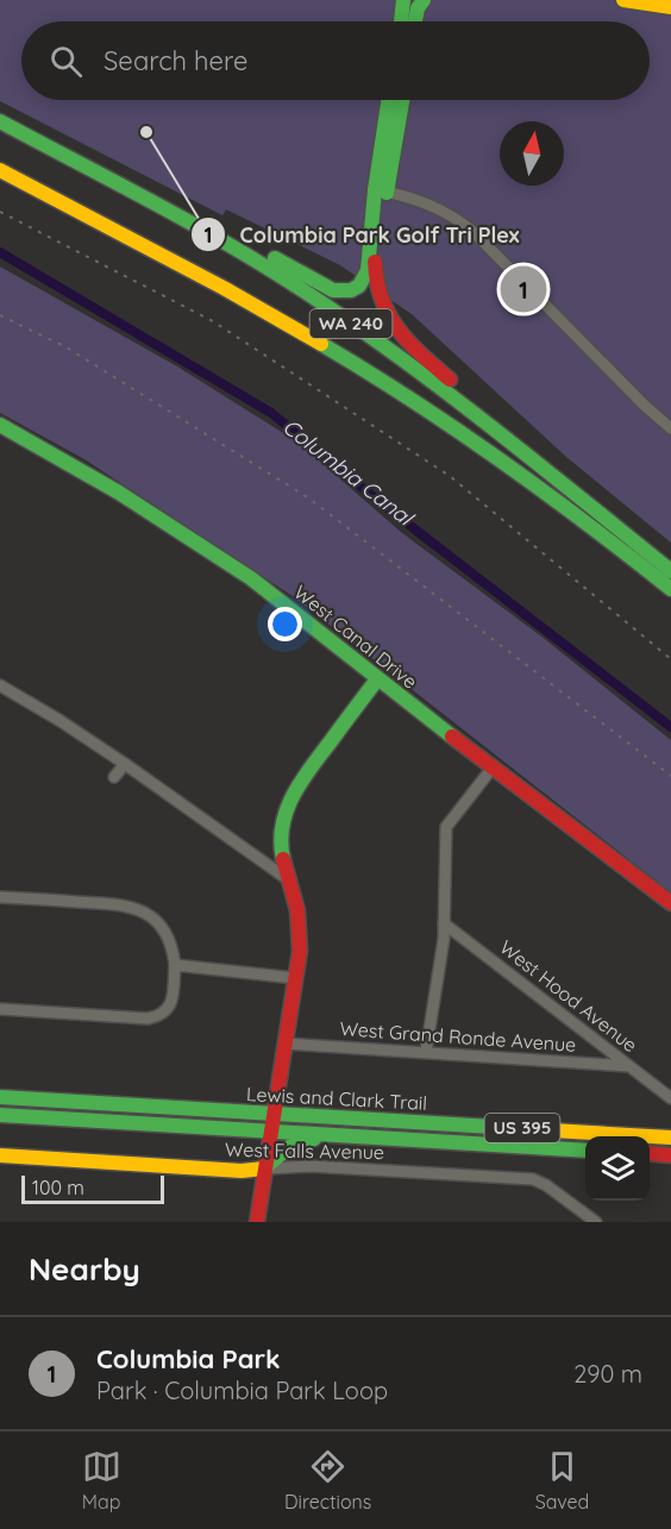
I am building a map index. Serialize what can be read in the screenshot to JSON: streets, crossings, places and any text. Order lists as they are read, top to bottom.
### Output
{
  "streets": {
    "main road": [
      "WA 240",
      "West Canal Drive",
      "Lewis and Clark Trail",
      "US 395",
      "West Falls Avenue"
    ],
    "street": ["West Hood Avenue", "West Grand Ronde Avenue"]
  },
  "crossings": [
    ["West Hood Avenue", "West Grand Ronde Avenue"]
  ],
  "water": ["Columbia Canal"],
  "places": ["Columbia Park Golf Tri Plex"],
  "scale_bar": "100 m",
  "north": "top",
  "page": {
    "search": "Search here",
    "pins": "1",
    "scale": "100 m",
    "heading": "Nearby",
    "list": [
      {
        "mark": "1",
        "name": "Columbia Park",
        "note": "Park · Columbia Park Loop",
        "value": "290 m"
      }
    ],
    "nav": ["Map", "Directions", "Saved"]
  }
}
